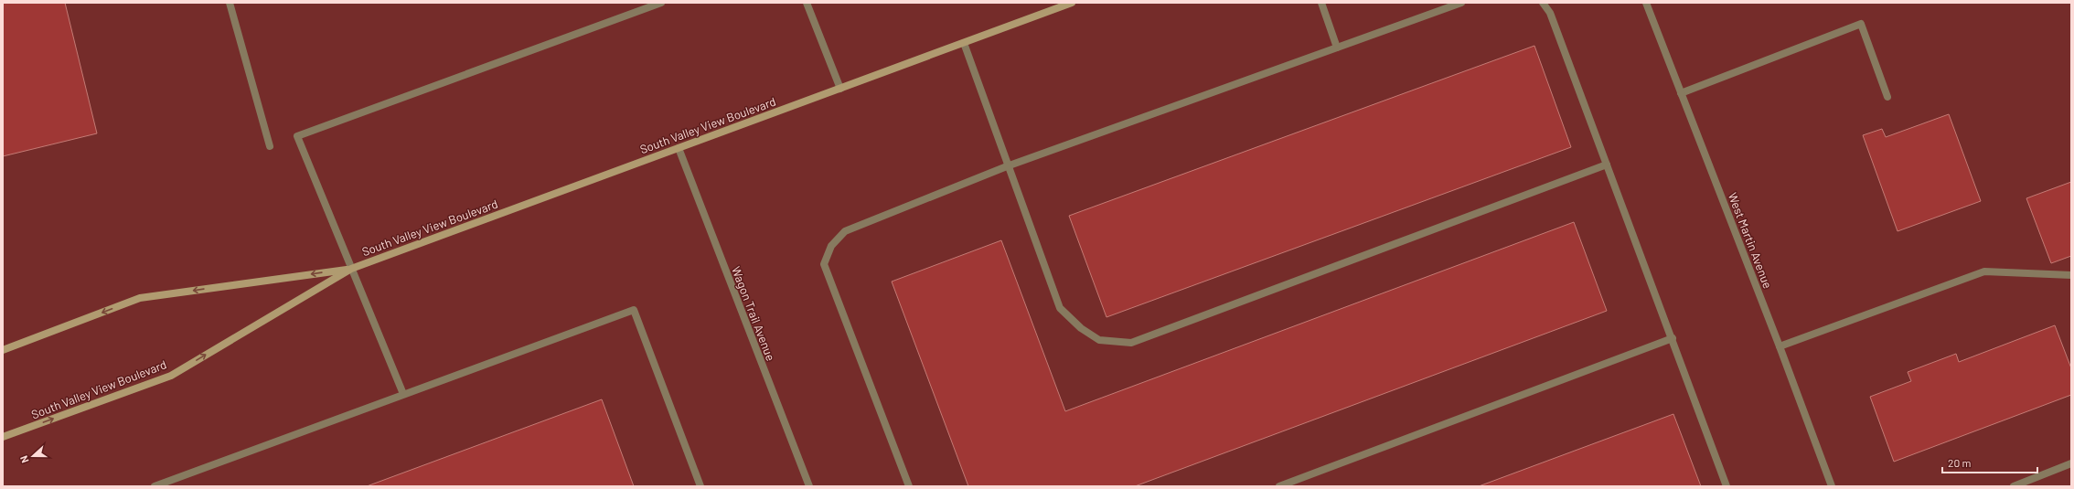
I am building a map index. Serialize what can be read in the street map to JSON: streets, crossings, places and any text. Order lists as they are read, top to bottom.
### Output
{
  "streets": {
    "main road": ["South Valley View Boulevard"],
    "street": ["West Martin Avenue", "Wagon Trail Avenue"]
  },
  "crossings": [
    ["South Valley View Boulevard", "Wagon Trail Avenue"]
  ],
  "scale_bar": "20 m",
  "north": "left"
}
